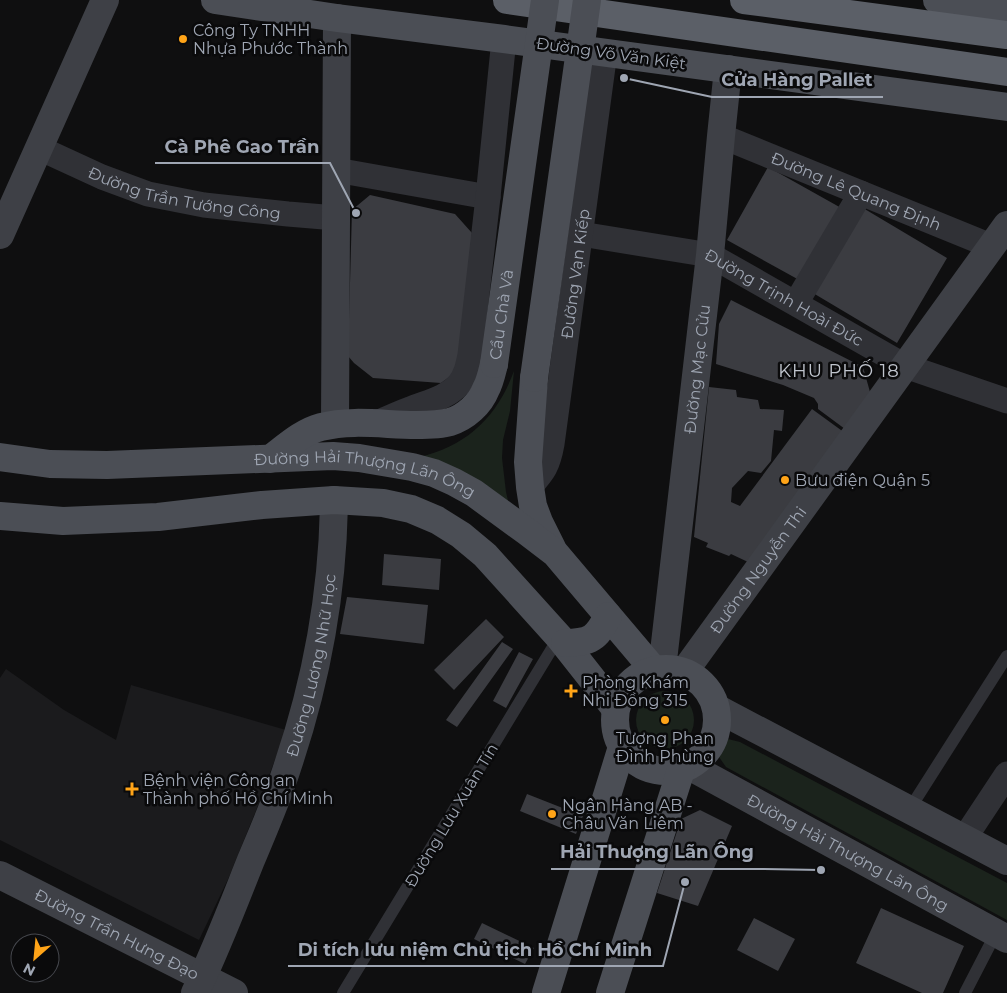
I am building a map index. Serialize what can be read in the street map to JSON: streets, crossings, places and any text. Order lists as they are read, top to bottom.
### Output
{
  "streets": {
    "main road": ["Đường Võ Văn Kiệt", "Cầu Chà Và", "Đường Hải Thượng Lãn Ông"],
    "street": [
      "Đường Trần Tướng Công",
      "Đường Lê Quang Định",
      "Đường Vạn Kiếp",
      "Đường Trịnh Hoài Đức",
      "Đường Mạc Cửu",
      "Đường Nguyễn Thi",
      "Đường Lương Nhữ Học",
      "Đường Trần Hưng Đạo"
    ],
    "lane": ["Đường Lưu Xuân Tín"]
  },
  "crossings": [
    ["Đường Võ Văn Kiệt", "Đường Vạn Kiếp"],
    ["Đường Võ Văn Kiệt", "Đường Mạc Cửu"],
    ["Đường Lê Quang Định", "Đường Mạc Cửu"],
    ["Đường Lê Quang Định", "Đường Nguyễn Thi"],
    ["Đường Vạn Kiếp", "Đường Trịnh Hoài Đức"],
    ["Đường Trịnh Hoài Đức", "Đường Mạc Cửu"],
    ["Đường Trịnh Hoài Đức", "Đường Nguyễn Thi"],
    ["Cầu Chà Và", "Đường Hải Thượng Lãn Ông"],
    ["Đường Mạc Cửu", "Đường Hải Thượng Lãn Ông"],
    ["Đường Mạc Cửu", "Đường Nguyễn Thi"],
    ["Đường Hải Thượng Lãn Ông", "Đường Nguyễn Thi"],
    ["Đường Hải Thượng Lãn Ông", "Đường Lương Nhữ Học"],
    ["Đường Hải Thượng Lãn Ông", "Đường Lưu Xuân Tín"],
    ["Đường Lương Nhữ Học", "Đường Trần Hưng Đạo"]
  ],
  "districts": ["KHU PHỐ 18"],
  "places": {
    "other": [
      "Công Ty TNHH Nhựa Phước Thành",
      "Cửa Hàng Pallet",
      "Cà Phê Gao Trần",
      "Bưu điện Quận 5",
      "Tượng Phan Đình Phùng",
      "Ngân Hàng AB - Châu Văn Liêm",
      "Hải Thượng Lãn Ông",
      "Di tích lưu niệm Chủ tịch Hồ Chí Minh"
    ],
    "health": ["Phòng Khám Nhi Đồng 315", "Bệnh viện Công an Thành phố Hồ Chí Minh"]
  },
  "north": "bottom left"
}
